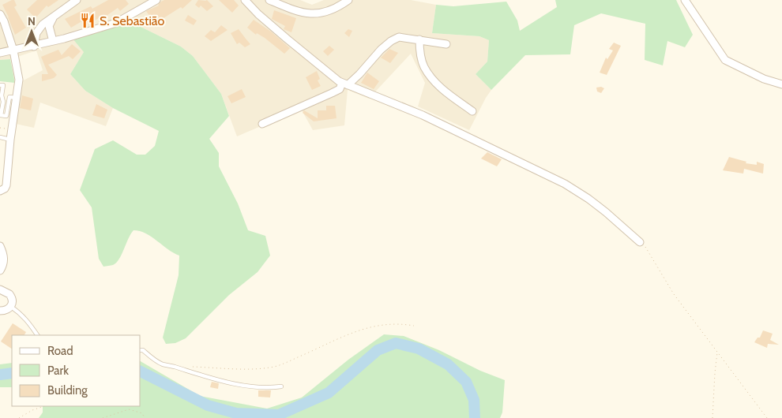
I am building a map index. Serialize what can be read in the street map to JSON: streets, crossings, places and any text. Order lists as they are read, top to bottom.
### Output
{
  "places": {
    "restaurant": ["S. Sebastião"]
  },
  "legend": ["Road", "Park", "Building"],
  "north": "top"
}
